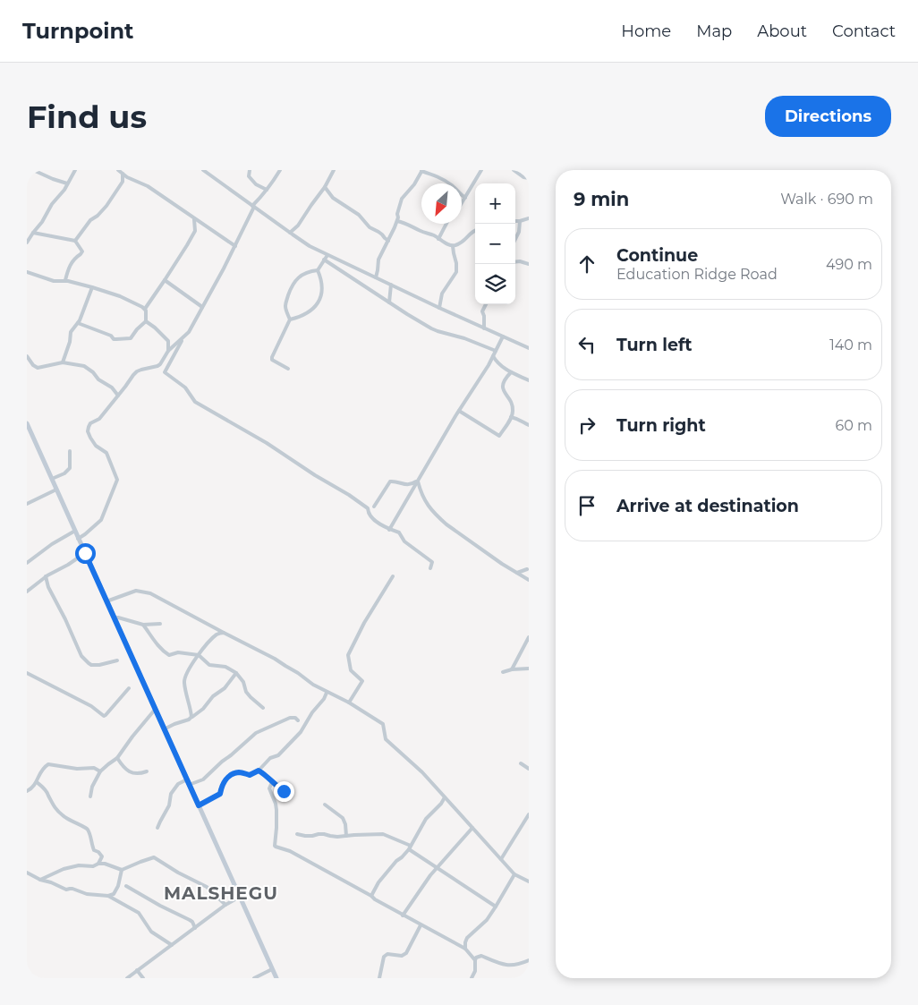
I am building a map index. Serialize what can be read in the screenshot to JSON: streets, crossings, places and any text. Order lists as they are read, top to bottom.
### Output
{
  "districts": ["MALSHEGU"],
  "north": "bottom left",
  "page": {
    "header": "Turnpoint",
    "nav": [
      "Home",
      "Map",
      "About",
      "Contact"
    ],
    "buttons": "Directions",
    "title": "Find us",
    "heading": ["9 min", "Walk · 690 m"],
    "map_buttons": ["+", "−"],
    "list": [
      ["Continue", "Education Ridge Road", "490 m"],
      ["Turn left", "140 m"],
      ["Turn right", "60 m"],
      "Arrive at destination"
    ]
  }
}
